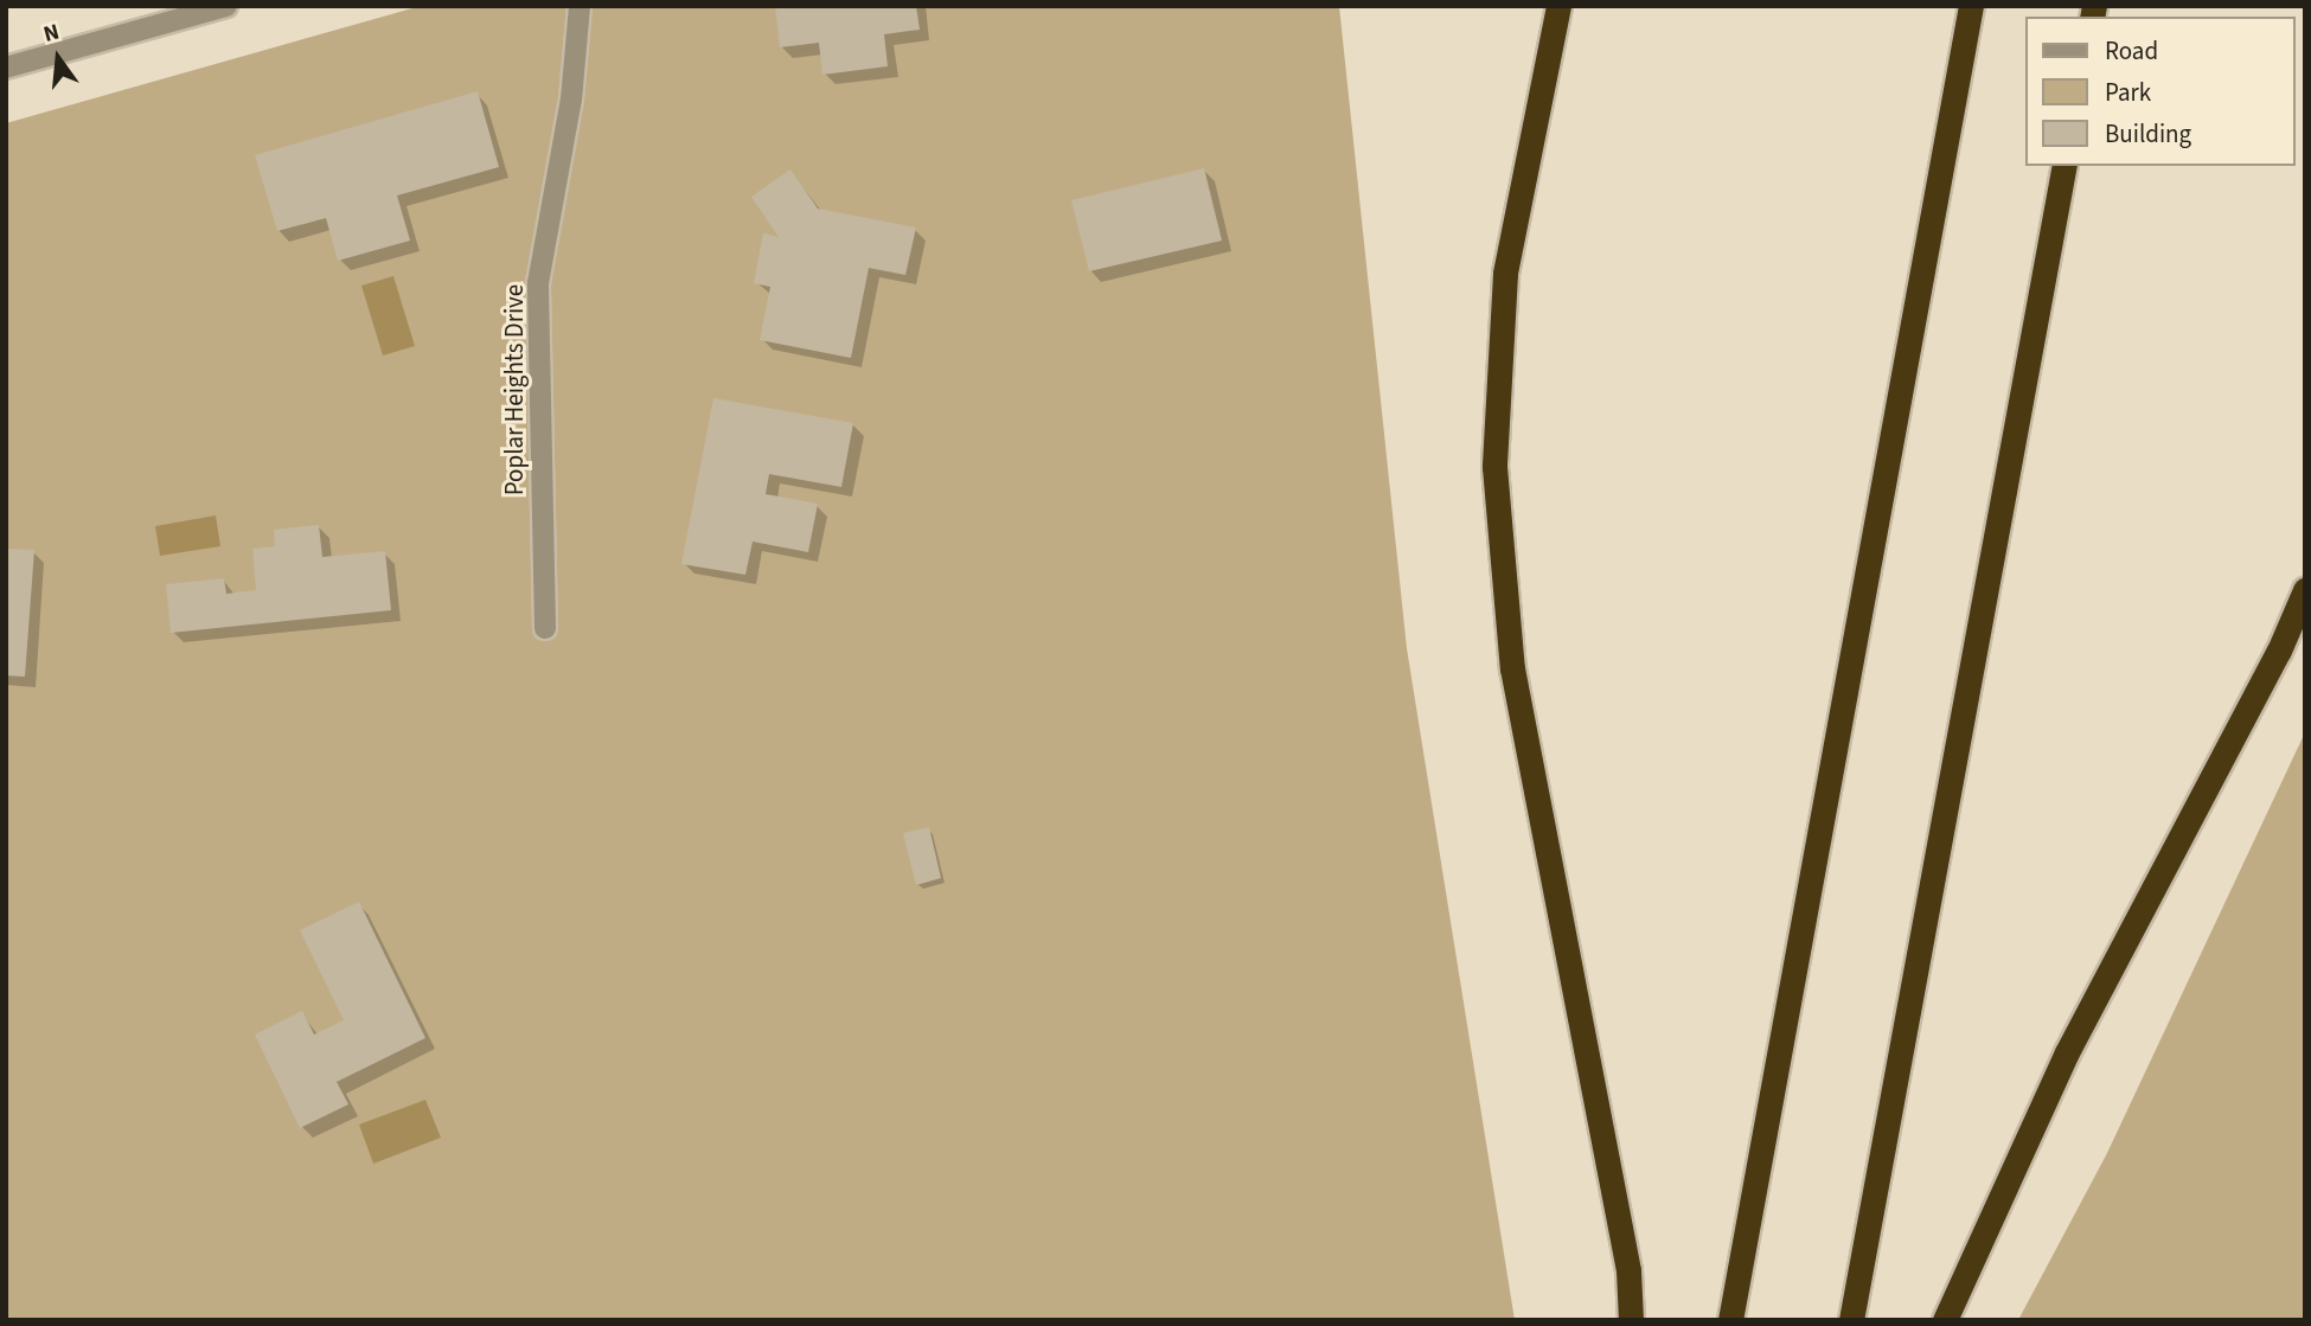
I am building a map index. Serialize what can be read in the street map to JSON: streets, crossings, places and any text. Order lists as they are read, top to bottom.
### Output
{
  "streets": {
    "street": ["Poplar Heights Drive"]
  },
  "legend": ["Road", "Park", "Building"],
  "north": "top"
}
